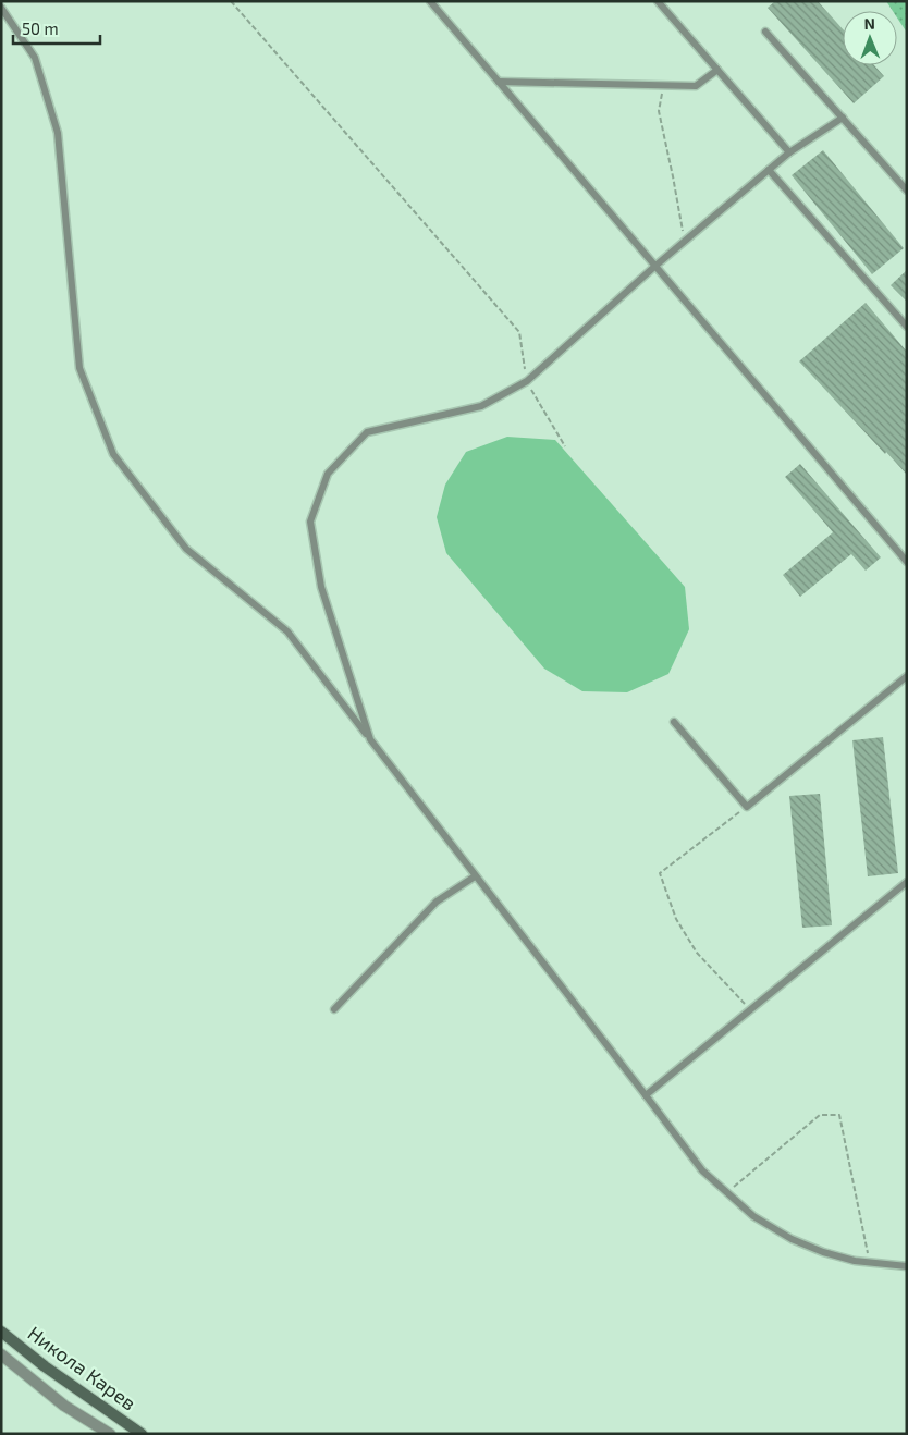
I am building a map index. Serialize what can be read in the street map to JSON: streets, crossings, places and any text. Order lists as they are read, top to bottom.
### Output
{
  "streets": {
    "street": ["Никола Карев"]
  },
  "scale_bar": "50 m",
  "north": "top"
}
